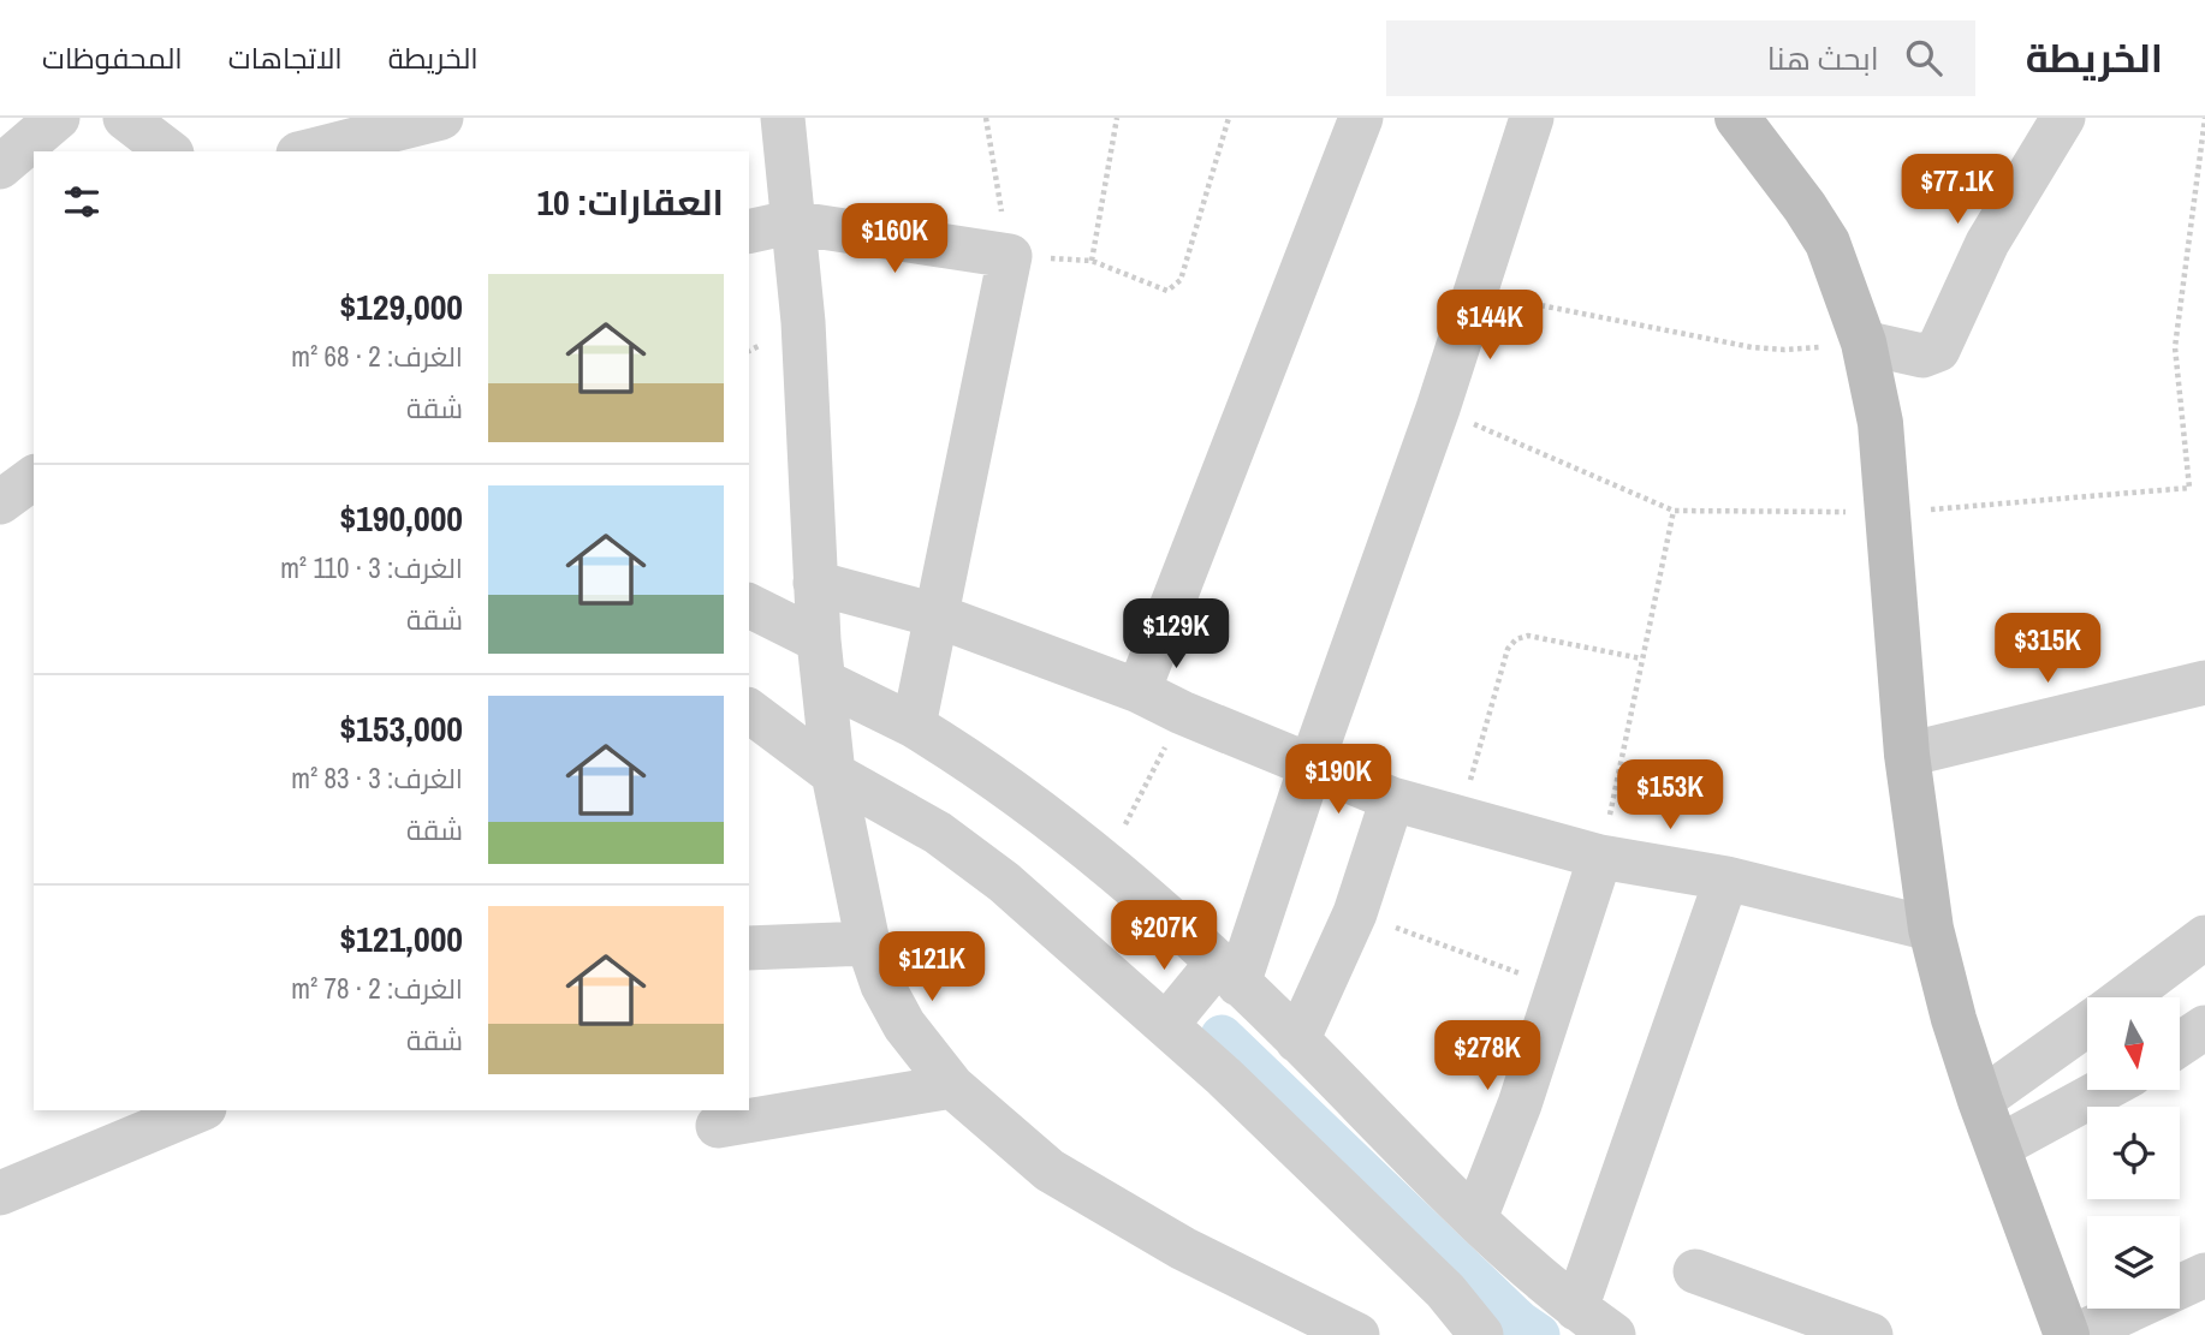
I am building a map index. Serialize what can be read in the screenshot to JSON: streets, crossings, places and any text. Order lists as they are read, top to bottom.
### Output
{
  "north": "bottom",
  "page": {
    "header": "الخريطة",
    "search": "ابحث هنا",
    "nav": ["الخريطة", "الاتجاهات", "المحفوظات"],
    "heading": "العقارات: 10",
    "price": [
      "$77.1K",
      "$160K",
      "$144K",
      "$129K",
      "$315K",
      "$190K",
      "$153K",
      "$207K",
      "$121K",
      "$278K"
    ],
    "list": [
      {
        "name": "$129,000",
        "note": "الغرف: 2 · 68 m² · شقة"
      },
      {
        "name": "$190,000",
        "note": "الغرف: 3 · 110 m² · شقة"
      },
      {
        "name": "$153,000",
        "note": "الغرف: 3 · 83 m² · شقة"
      },
      {
        "name": "$121,000",
        "note": "الغرف: 2 · 78 m² · شقة"
      }
    ]
  }
}
